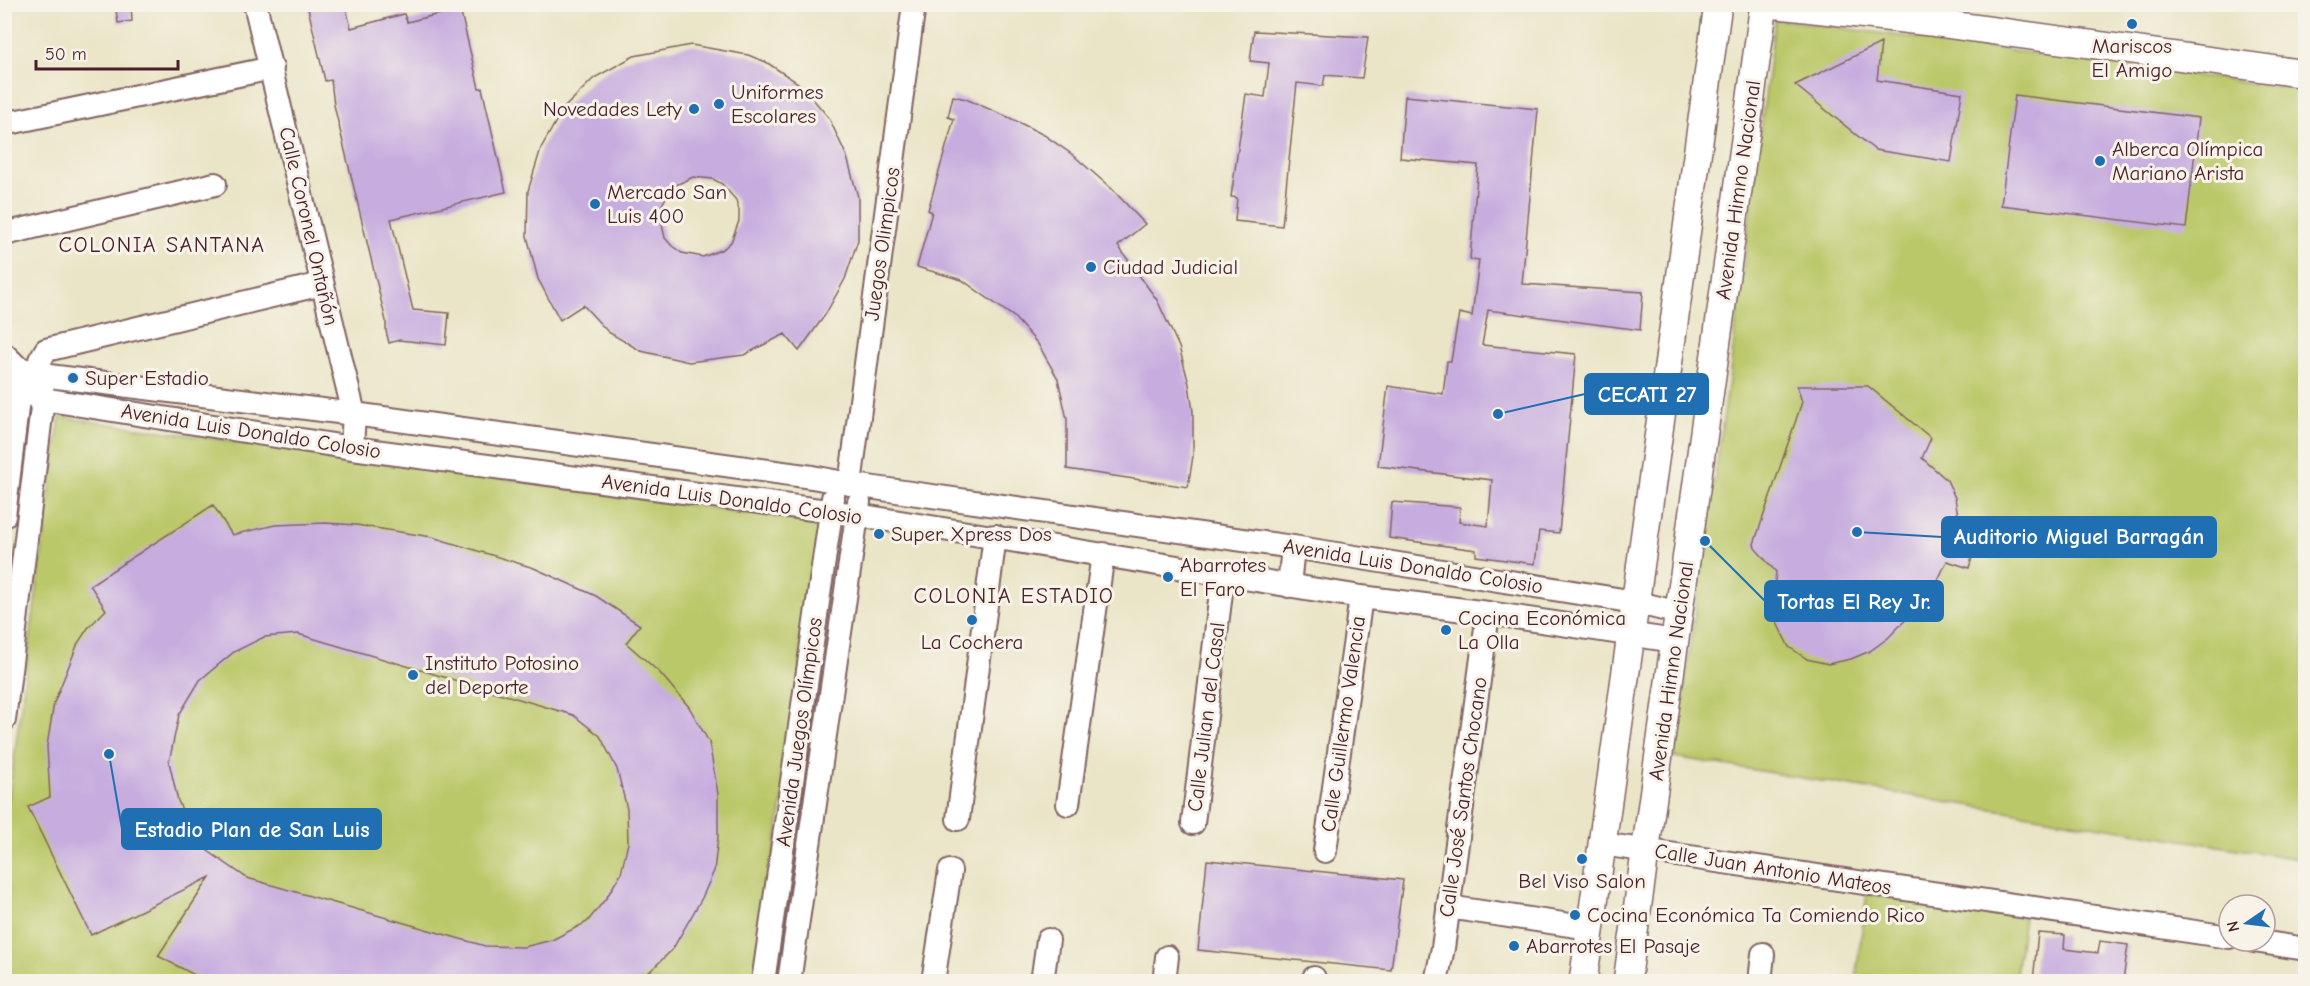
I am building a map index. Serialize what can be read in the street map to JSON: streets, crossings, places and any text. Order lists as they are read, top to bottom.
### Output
{
  "streets": {
    "main road": ["Avenida Himno Nacional"],
    "street": [
      "Calle Coronel Ontañón",
      "Juegos Olimpicos",
      "Avenida Luis Donaldo Colosio",
      "Calle Julian del Casal",
      "Calle Guillermo Valencia",
      "Avenida Juegos Olímpicos",
      "Calle José Santos Chocano",
      "Calle Juan Antonio Mateos"
    ]
  },
  "crossings": [
    ["Avenida Himno Nacional", "Avenida Luis Donaldo Colosio"],
    ["Avenida Himno Nacional", "Calle Juan Antonio Mateos"],
    ["Calle Coronel Ontañón", "Avenida Luis Donaldo Colosio"],
    ["Juegos Olimpicos", "Avenida Luis Donaldo Colosio"],
    ["Juegos Olimpicos", "Avenida Juegos Olímpicos"],
    ["Avenida Luis Donaldo Colosio", "Calle Julian del Casal"],
    ["Avenida Luis Donaldo Colosio", "Calle Guillermo Valencia"],
    ["Avenida Luis Donaldo Colosio", "Avenida Juegos Olímpicos"],
    ["Avenida Luis Donaldo Colosio", "Calle José Santos Chocano"]
  ],
  "districts": ["COLONIA SANTANA", "COLONIA ESTADIO"],
  "places": [
    "Mariscos El Amigo",
    "Uniformes Escolares",
    "Novedades Lety",
    "Alberca Olímpica Mariano Arista",
    "Mercado San Luis 400",
    "Ciudad Judicial",
    "Super Estadio",
    "CECATI 27",
    "Auditorio Miguel Barragán",
    "Super Xpress Dos",
    "Tortas El Rey Jr.",
    "Abarrotes El Faro",
    "La Cochera",
    "Cocina Económica La Olla",
    "Instituto Potosino del Deporte",
    "Estadio Plan de San Luis",
    "Bel Viso Salon",
    "Cocina Económica Ta Comiendo Rico",
    "Abarrotes El Pasaje"
  ],
  "scale_bar": "50 m",
  "north": "left"
}
